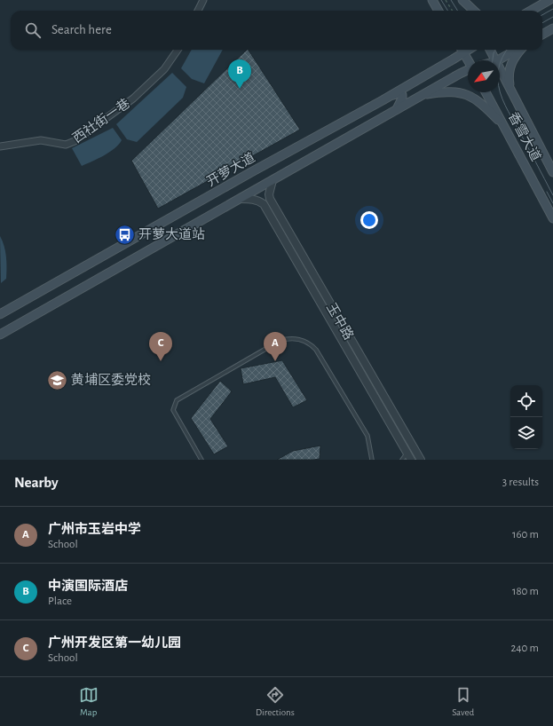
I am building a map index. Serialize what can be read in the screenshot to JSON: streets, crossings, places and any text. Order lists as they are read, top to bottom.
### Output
{
  "streets": {
    "main road": ["香雪大道", "开萝大道"],
    "street": ["西社街一巷", "玉中路"]
  },
  "places": {
    "bus stop": ["开萝大道站"],
    "school or university": ["黄埔区委党校"]
  },
  "north": "bottom left",
  "page": {
    "search": "Search here",
    "pins": ["B", "A", "C"],
    "heading": ["Nearby", "3 results"],
    "list": [
      {
        "mark": "A",
        "name": "广州市玉岩中学",
        "note": "School",
        "value": "160 m"
      },
      {
        "mark": "B",
        "name": "中演国际酒店",
        "note": "Place",
        "value": "180 m"
      },
      {
        "mark": "C",
        "name": "广州开发区第一幼儿园",
        "note": "School",
        "value": "240 m"
      }
    ],
    "nav": ["Map", "Directions", "Saved"]
  }
}
